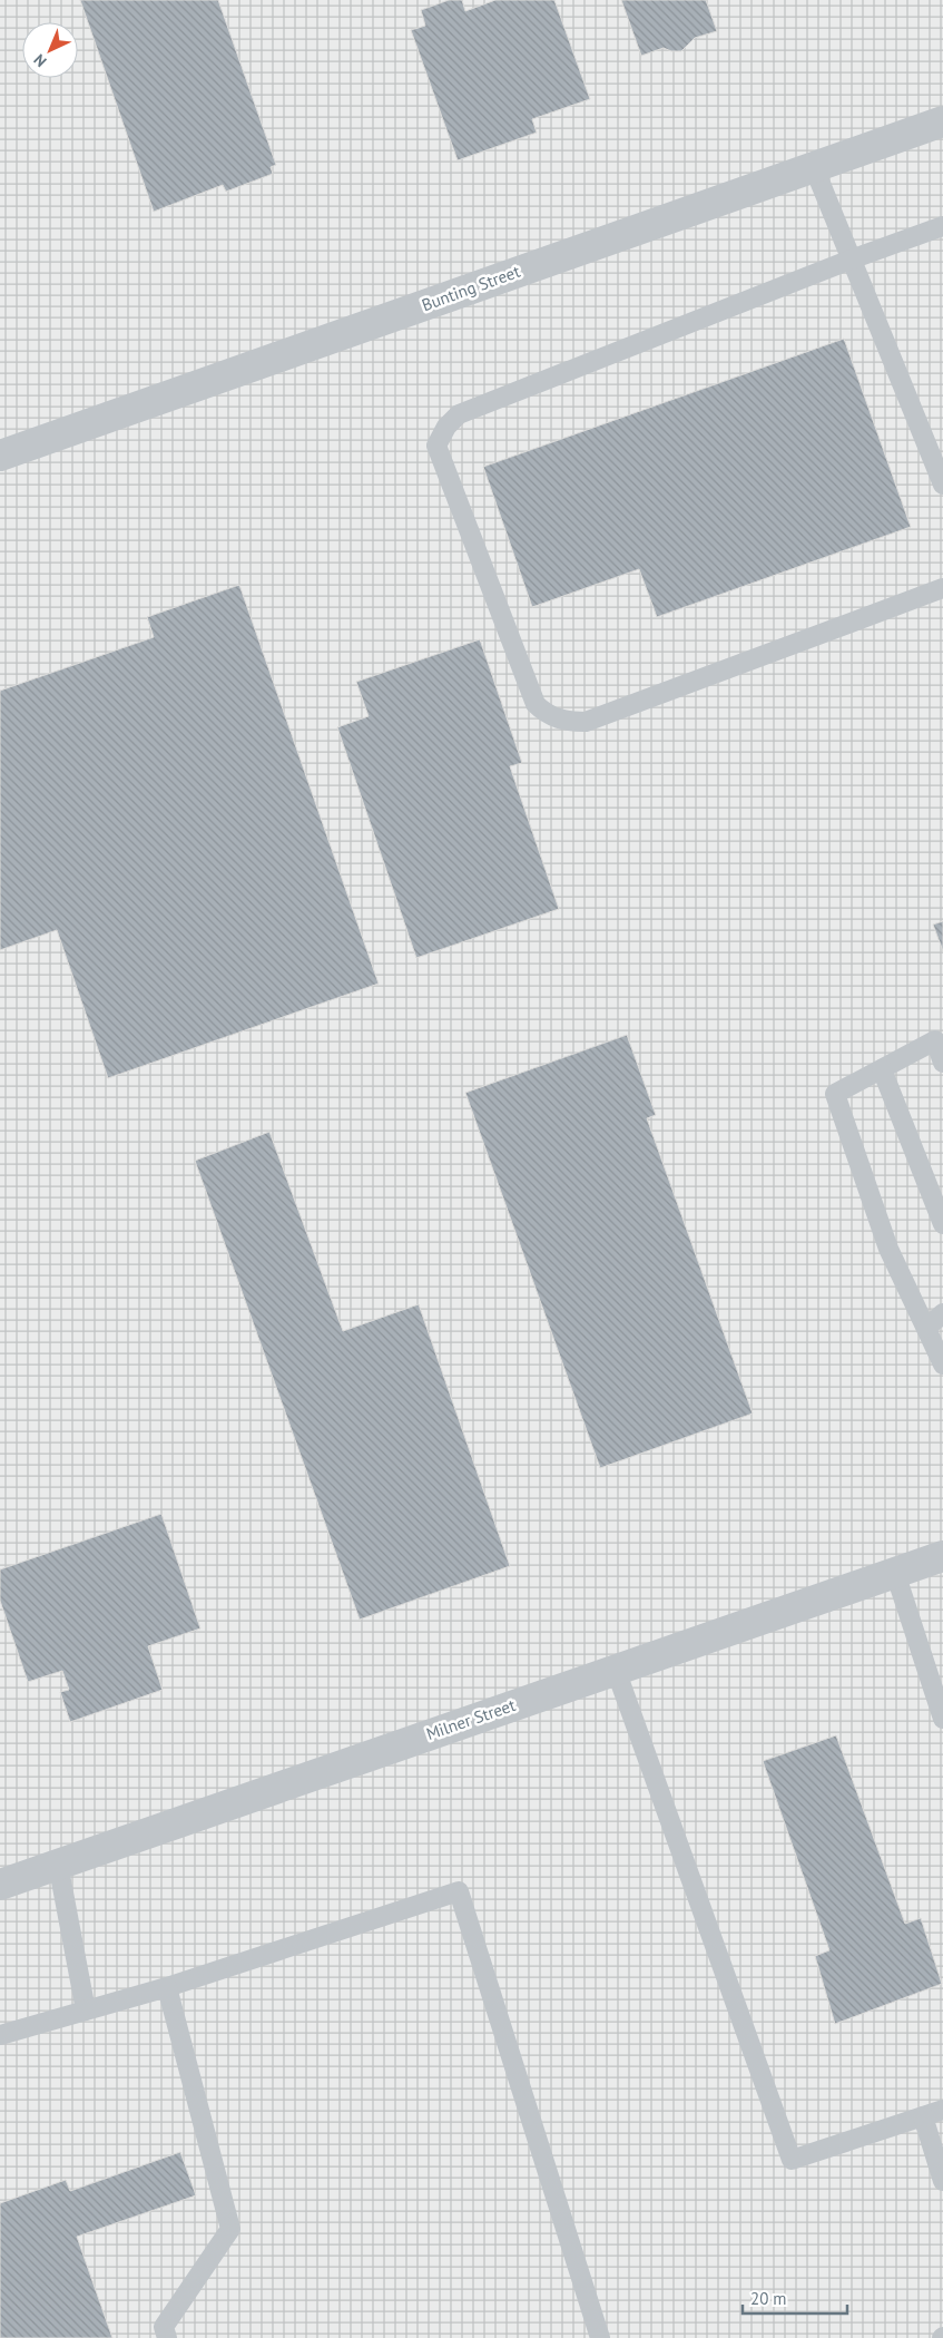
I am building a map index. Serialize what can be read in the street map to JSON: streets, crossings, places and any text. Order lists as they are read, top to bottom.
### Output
{
  "streets": {
    "street": ["Bunting Street", "Milner Street"]
  },
  "scale_bar": "20 m",
  "north": "bottom left"
}
